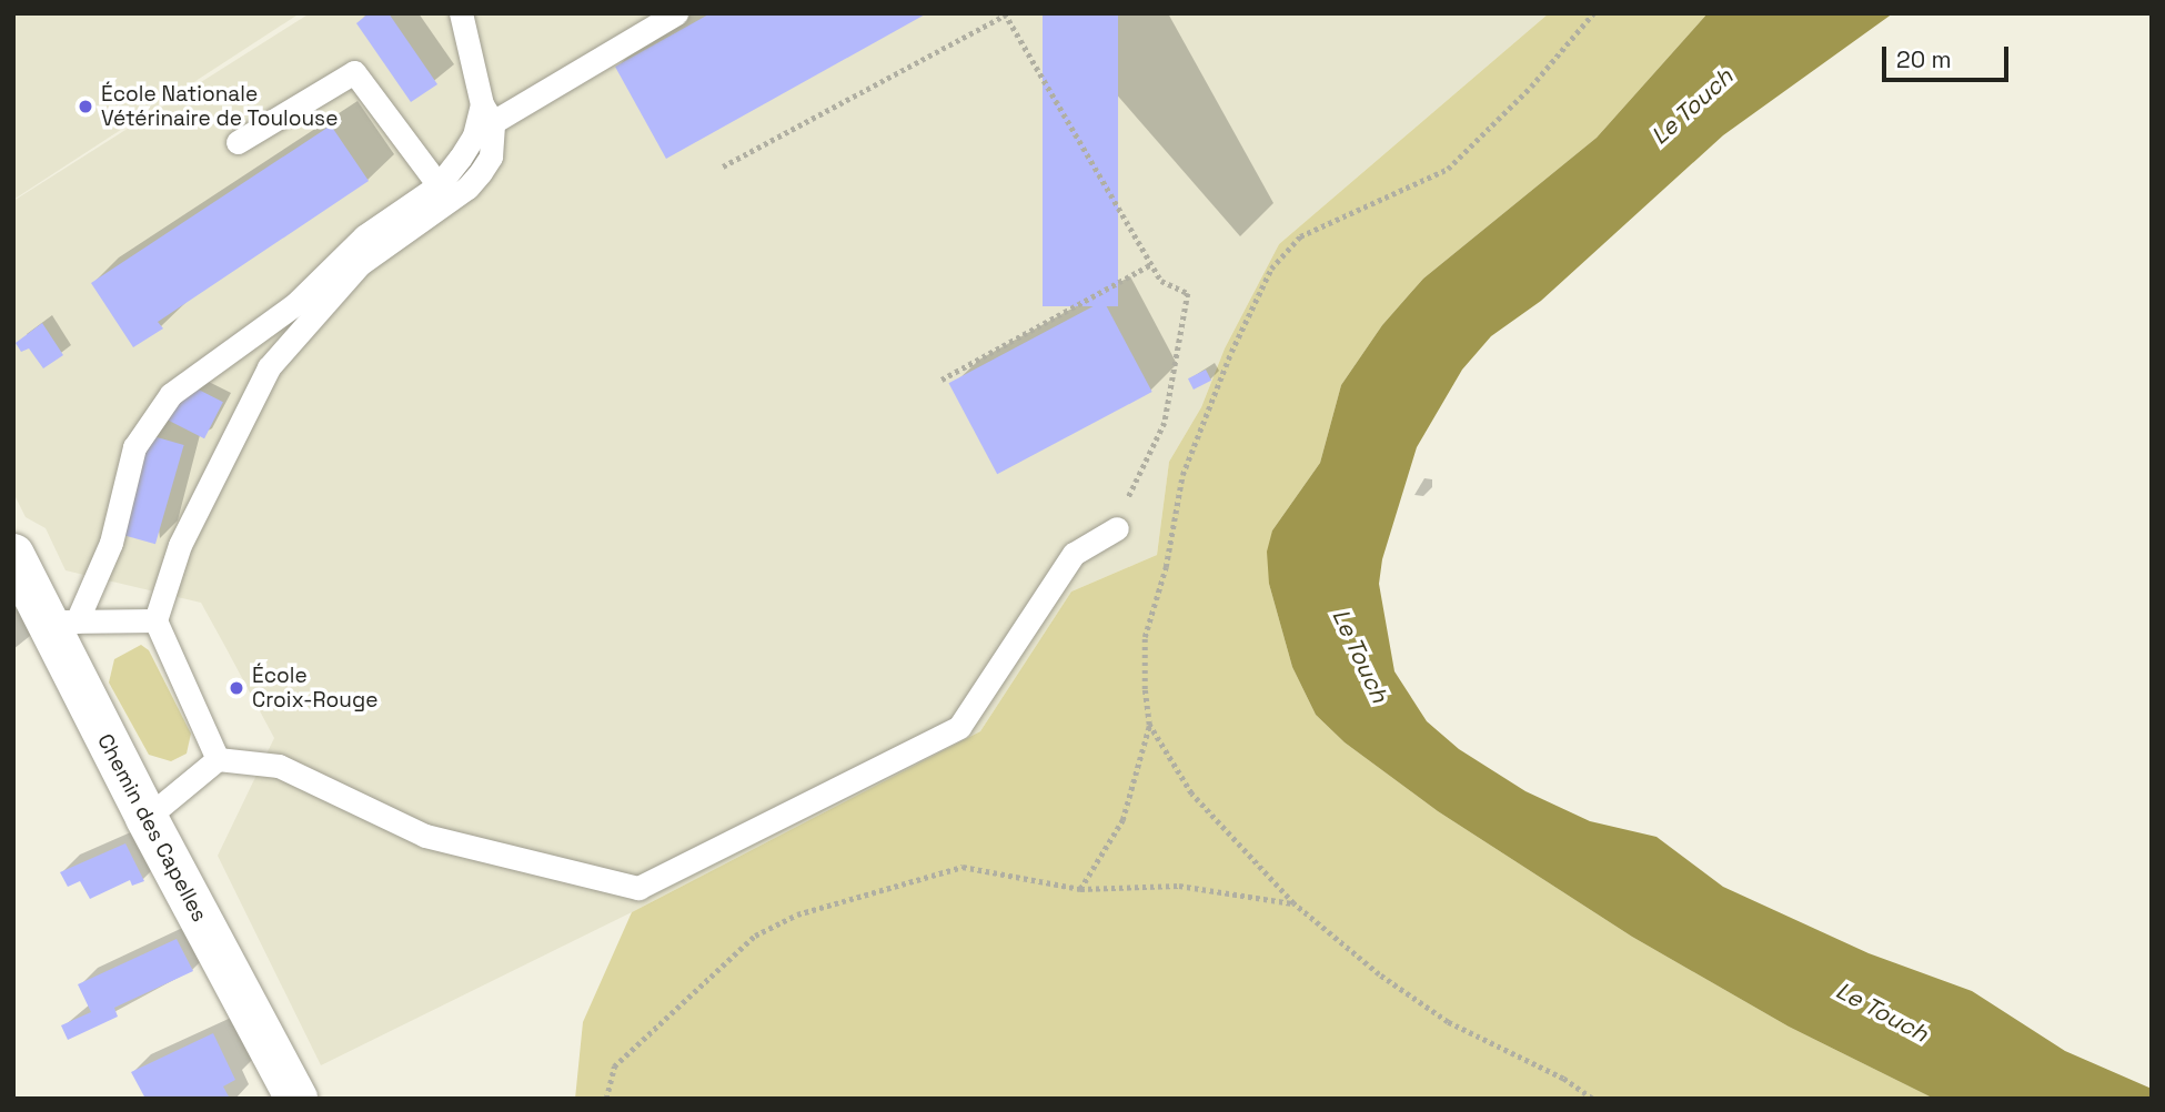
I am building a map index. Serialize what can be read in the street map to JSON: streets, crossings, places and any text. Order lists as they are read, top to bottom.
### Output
{
  "streets": {
    "street": ["Chemin des Capelles"]
  },
  "water": ["Le Touch"],
  "places": ["École Nationale Vétérinaire de Toulouse", "École Croix-Rouge"],
  "scale_bar": "20 m"
}
